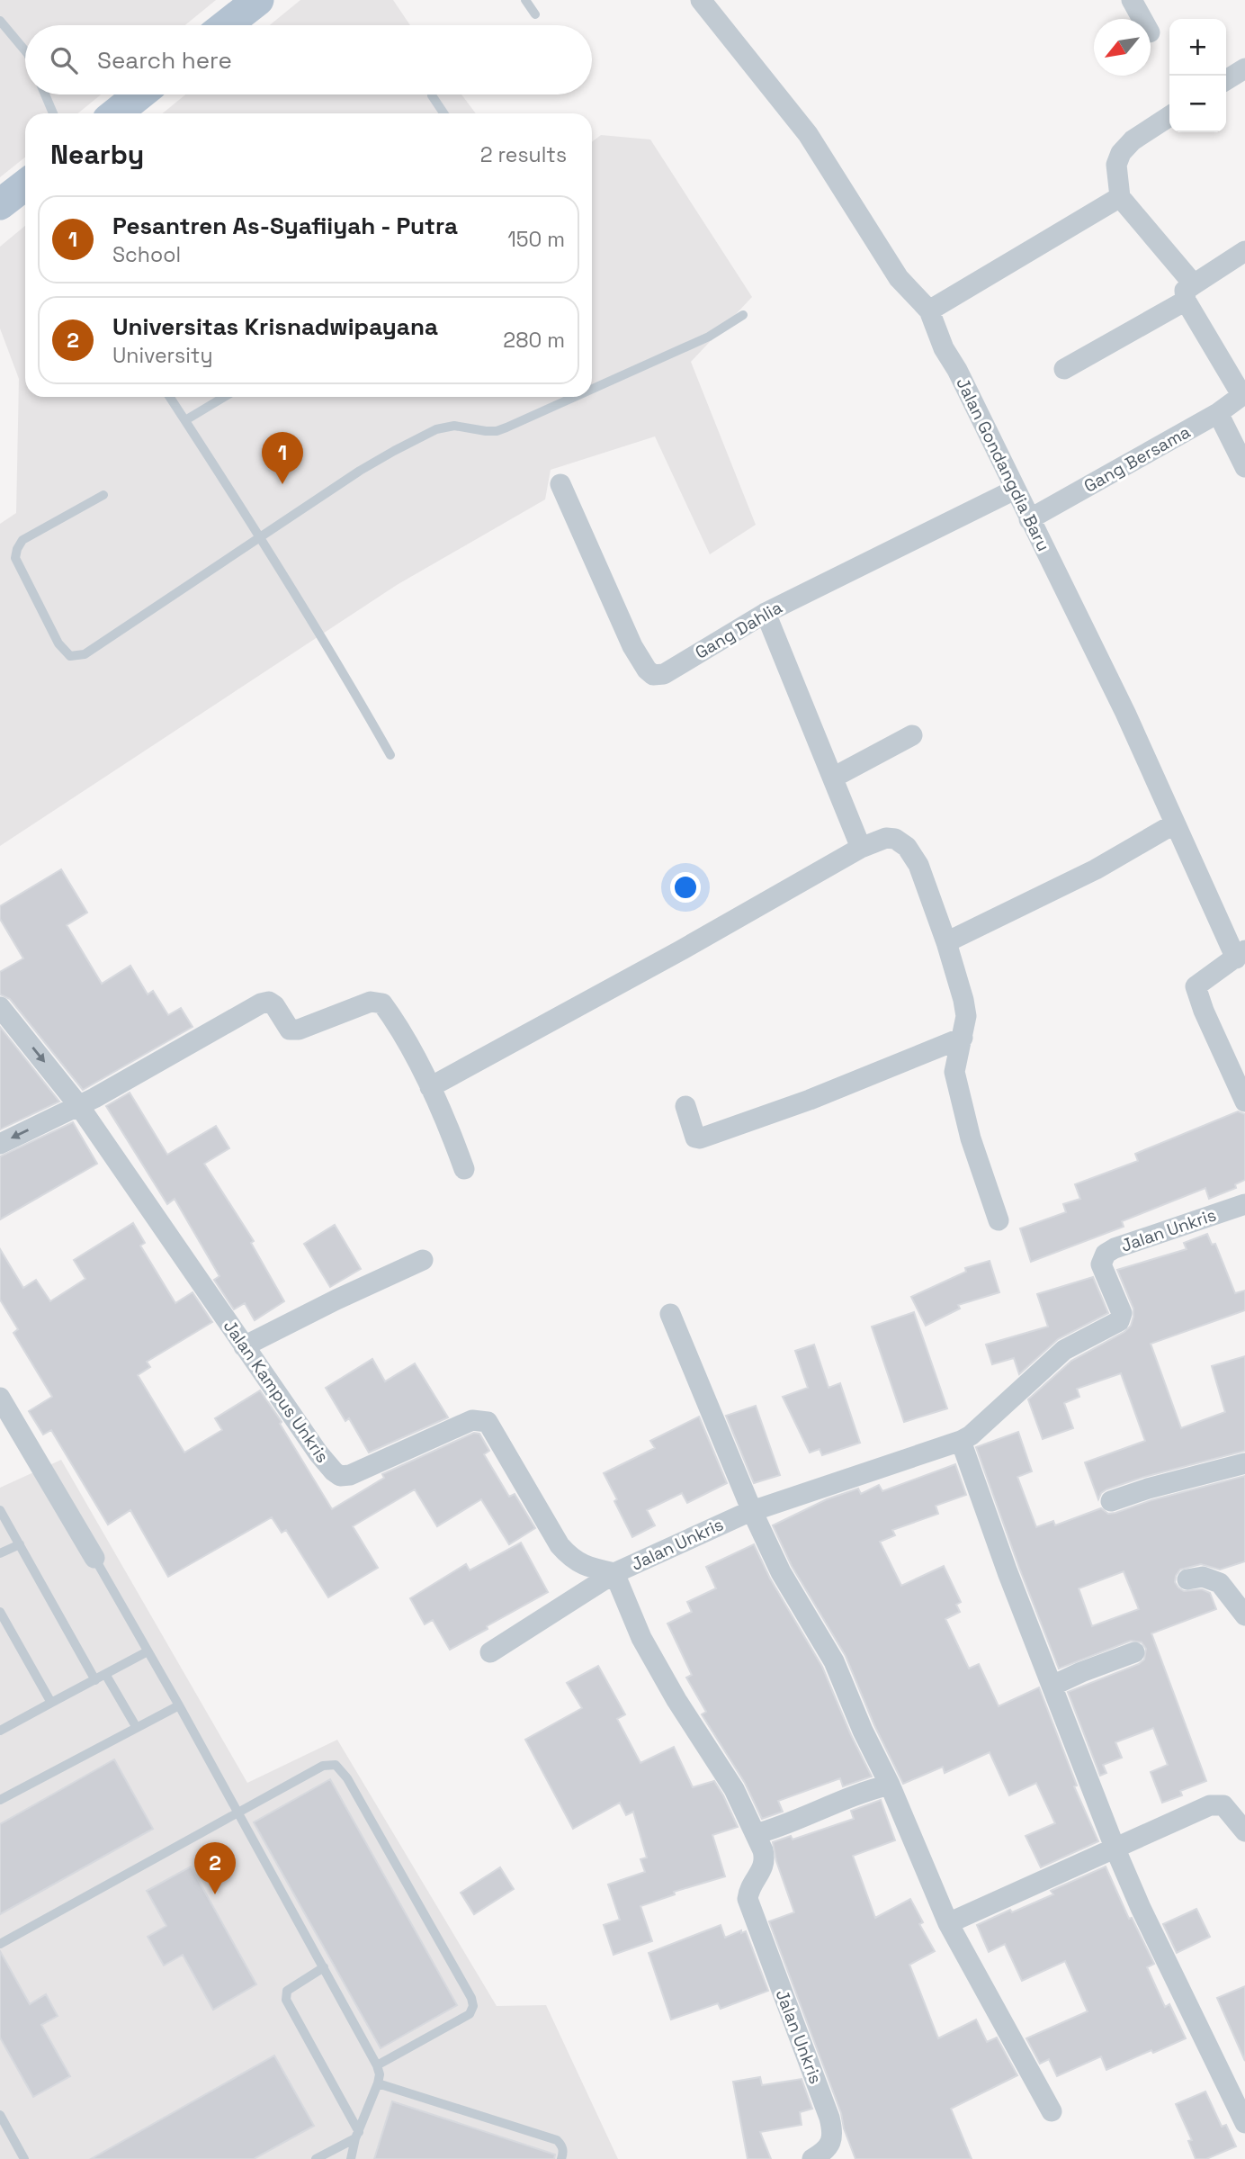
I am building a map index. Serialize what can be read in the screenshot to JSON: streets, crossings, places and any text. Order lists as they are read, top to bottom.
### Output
{
  "streets": {
    "street": [
      "Gang Bersama",
      "Jalan Gondangdia Baru",
      "Gang Dahlia",
      "Jalan Unkris",
      "Jalan Kampus Unkris"
    ]
  },
  "crossings": [
    ["Gang Bersama", "Jalan Gondangdia Baru"],
    ["Jalan Gondangdia Baru", "Gang Dahlia"],
    ["Jalan Unkris", "Jalan Kampus Unkris"]
  ],
  "north": "bottom left",
  "page": {
    "map_buttons": ["+", "−"],
    "search": "Search here",
    "heading": ["Nearby", "2 results"],
    "list": [
      {
        "mark": "1",
        "name": "Pesantren As-Syafiiyah - Putra",
        "note": "School",
        "value": "150 m"
      },
      {
        "mark": "2",
        "name": "Universitas Krisnadwipayana",
        "note": "University",
        "value": "280 m"
      }
    ],
    "pins": ["1", "2"]
  }
}
